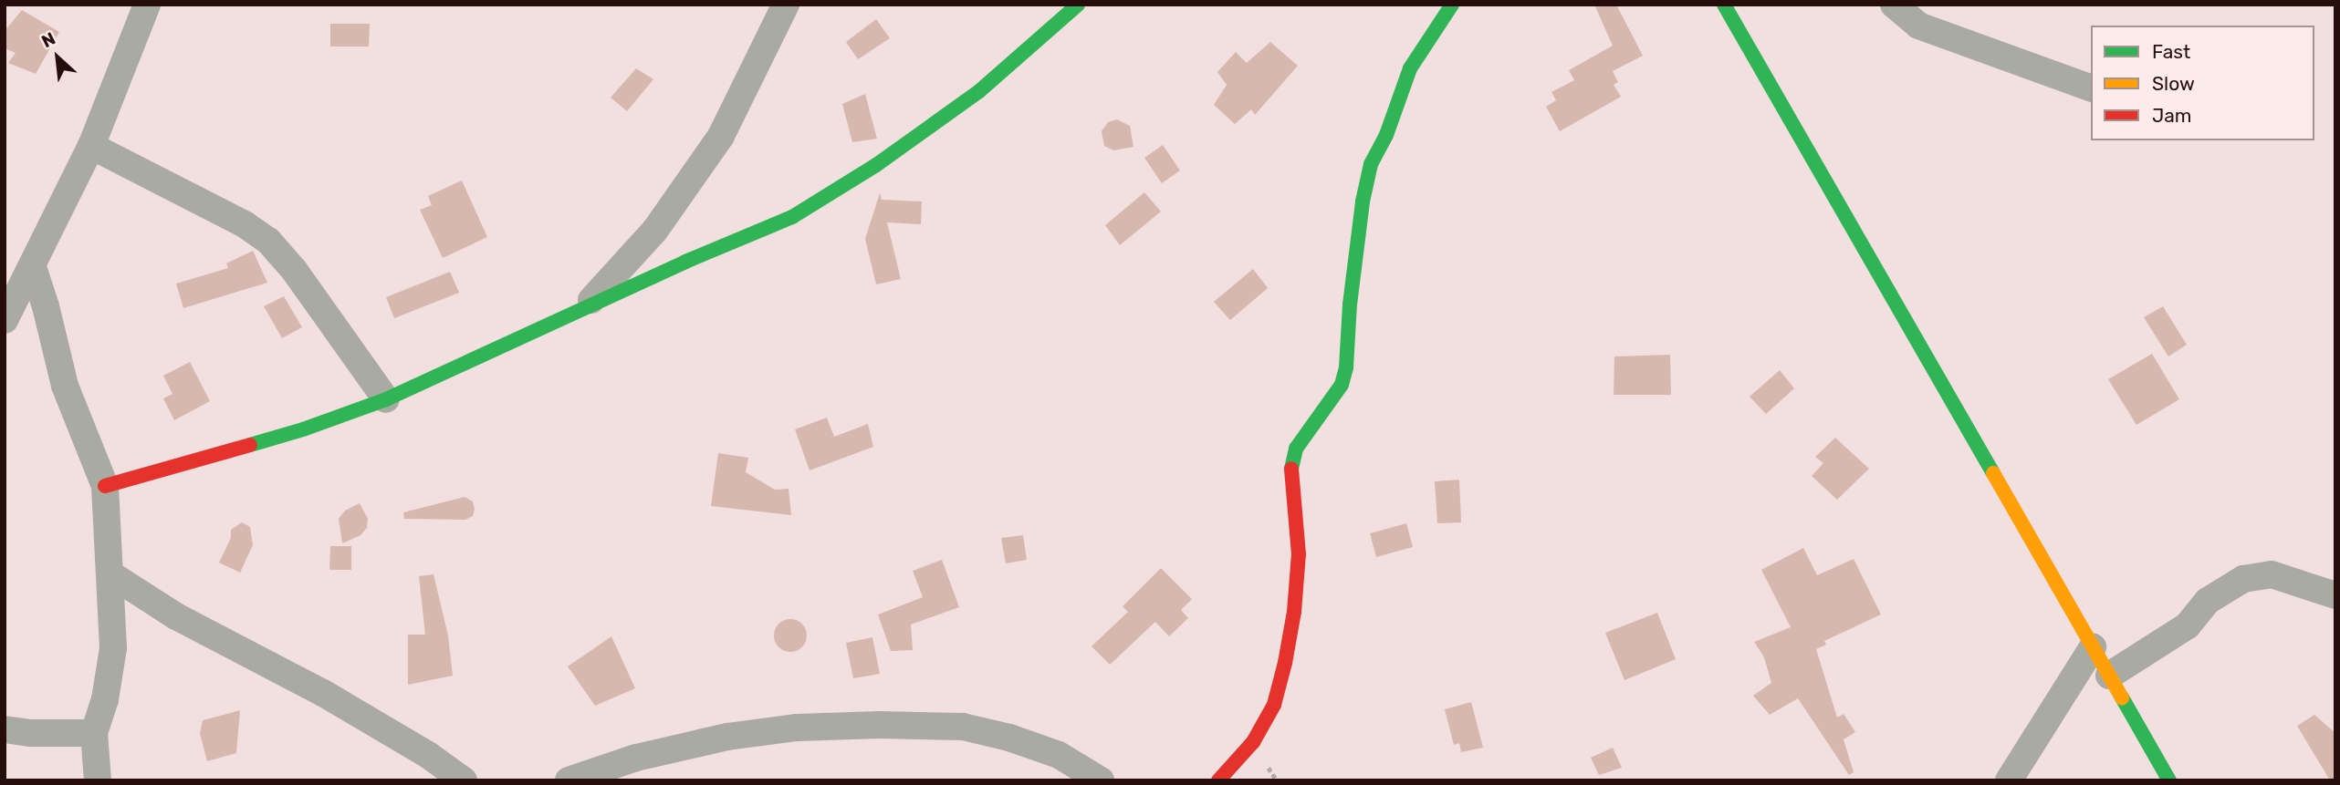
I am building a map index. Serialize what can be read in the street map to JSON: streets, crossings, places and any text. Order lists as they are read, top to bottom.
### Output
{
  "legend": ["Fast", "Slow", "Jam"],
  "north": "top left"
}
